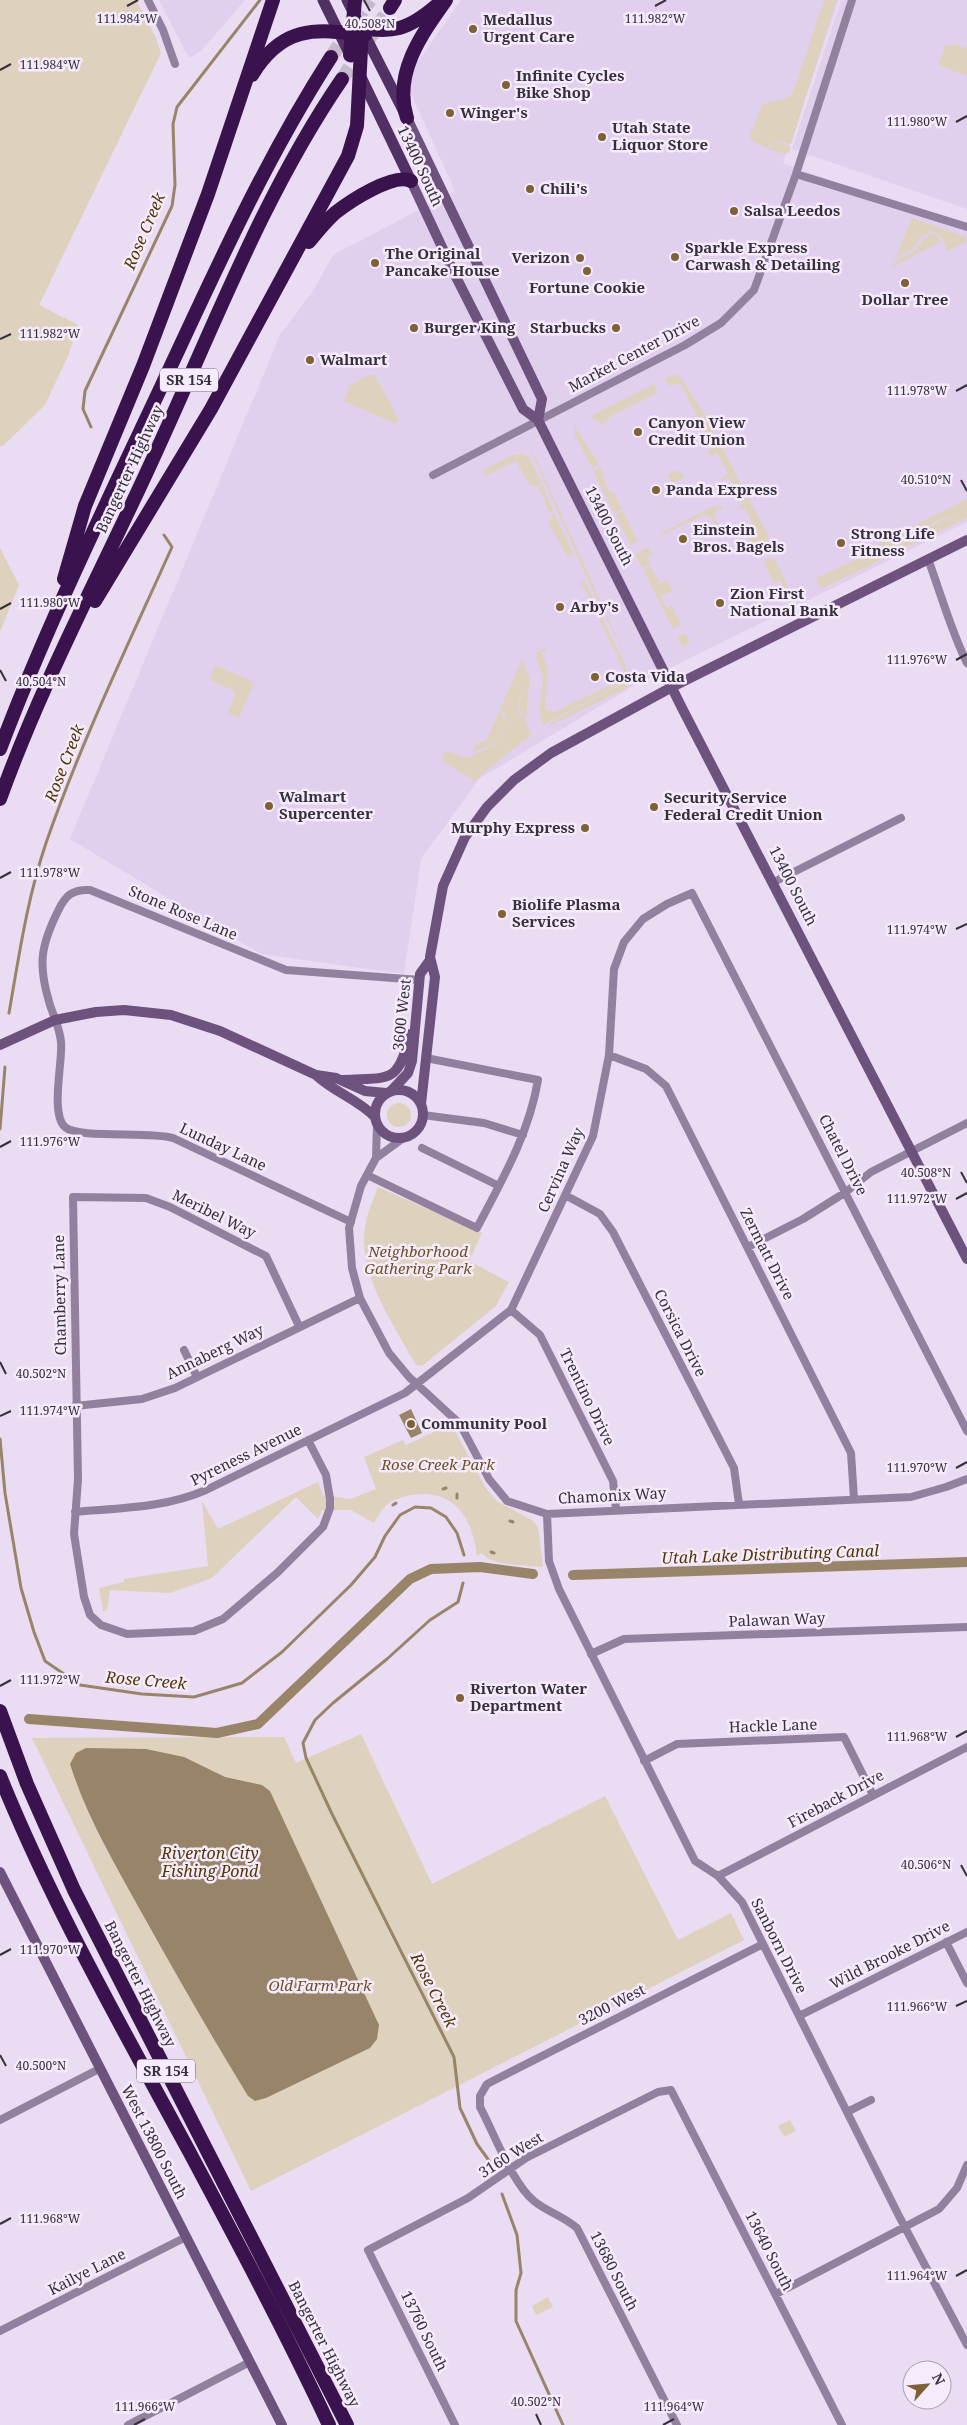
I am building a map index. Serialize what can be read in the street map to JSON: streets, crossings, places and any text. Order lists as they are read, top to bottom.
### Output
{
  "streets": {
    "highway": ["SR 154", "Bangerter Highway"],
    "main road": ["13400 South"],
    "street": [
      "Market Center Drive",
      "Stone Rose Lane",
      "3600 West",
      "Lunday Lane",
      "Chatel Drive",
      "Cervina Way",
      "Meribel Way",
      "Zermatt Drive",
      "Chamberry Lane",
      "Corsica Drive",
      "Annaberg Way",
      "Trentino Drive",
      "Pyreness Avenue",
      "Chamonix Way",
      "Palawan Way",
      "Hackle Lane",
      "Fireback Drive",
      "Sanborn Drive",
      "Wild Brooke Drive",
      "3200 West",
      "West 13800 South",
      "3160 West",
      "13640 South",
      "13680 South",
      "Kailye Lane",
      "13760 South"
    ]
  },
  "crossings": [
    ["13400 South", "Market Center Drive"],
    ["Stone Rose Lane", "3600 West"],
    ["Stone Rose Lane", "Lunday Lane"],
    ["3600 West", "Chamonix Way"],
    ["Lunday Lane", "Chamonix Way"],
    ["Chatel Drive", "Cervina Way"],
    ["Cervina Way", "Zermatt Drive"],
    ["Cervina Way", "Corsica Drive"],
    ["Cervina Way", "Trentino Drive"],
    ["Cervina Way", "Pyreness Avenue"],
    ["Cervina Way", "Chamonix Way"],
    ["Meribel Way", "Chamberry Lane"],
    ["Meribel Way", "Annaberg Way"],
    ["Zermatt Drive", "Chamonix Way"],
    ["Chamberry Lane", "Annaberg Way"],
    ["Chamberry Lane", "Pyreness Avenue"],
    ["Corsica Drive", "Chamonix Way"],
    ["Annaberg Way", "Chamonix Way"],
    ["Trentino Drive", "Chamonix Way"],
    ["Pyreness Avenue", "Chamonix Way"],
    ["Chamonix Way", "Sanborn Drive"],
    ["Palawan Way", "Sanborn Drive"],
    ["Hackle Lane", "Fireback Drive"],
    ["Hackle Lane", "Sanborn Drive"],
    ["Fireback Drive", "Sanborn Drive"],
    ["Sanborn Drive", "Wild Brooke Drive"],
    ["Sanborn Drive", "3200 West"],
    ["3200 West", "13680 South"],
    ["West 13800 South", "Kailye Lane"],
    ["3160 West", "13640 South"],
    ["3160 West", "13680 South"],
    ["3160 West", "13760 South"]
  ],
  "water": ["Rose Creek", "Utah Lake Distributing Canal", "Riverton City Fishing Pond"],
  "parks": ["Neighborhood Gathering Park", "Rose Creek Park", "Old Farm Park"],
  "places": [
    "Medallus Urgent Care",
    "Infinite Cycles Bike Shop",
    "Winger's",
    "Utah State Liquor Store",
    "Chili's",
    "Salsa Leedos",
    "Sparkle Express Carwash & Detailing",
    "Verizon",
    "The Original Pancake House",
    "Fortune Cookie",
    "Dollar Tree",
    "Burger King",
    "Starbucks",
    "Walmart",
    "Canyon View Credit Union",
    "Panda Express",
    "Einstein Bros. Bagels",
    "Strong Life Fitness",
    "Zion First National Bank",
    "Arby's",
    "Costa Vida",
    "Walmart Supercenter",
    "Security Service Federal Credit Union",
    "Murphy Express",
    "Biolife Plasma Services",
    "Community Pool",
    "Riverton Water Department"
  ],
  "north": "top right",
  "coordinates": [
    "111.984°W",
    "111.982°W",
    "40.508°N",
    "111.980°W",
    "111.978°W",
    "40.510°N",
    "111.976°W",
    "40.504°N",
    "111.974°W",
    "111.972°W",
    "40.502°N",
    "111.970°W",
    "111.968°W",
    "40.506°N",
    "111.966°W",
    "40.500°N",
    "111.964°W"
  ]
}
